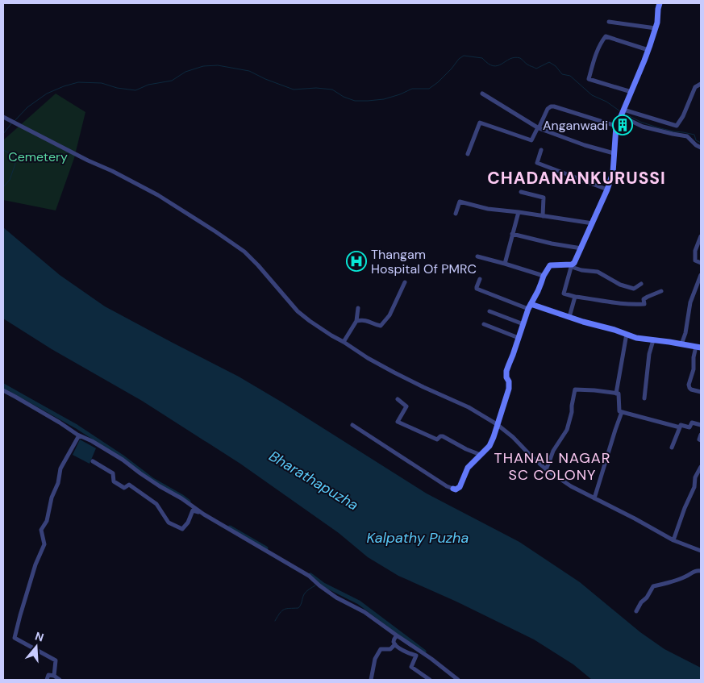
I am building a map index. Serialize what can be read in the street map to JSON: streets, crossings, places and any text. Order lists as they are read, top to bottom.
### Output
{
  "districts": ["CHADANANKURUSSI", "THANAL NAGAR SC COLONY"],
  "water": ["Bharathapuzha", "Kalpathy Puzha"],
  "parks": ["Cemetery"],
  "places": {
    "building": ["Anganwadi"],
    "hospital": ["Thangam Hospital Of PMRC"]
  },
  "north": "top"
}
